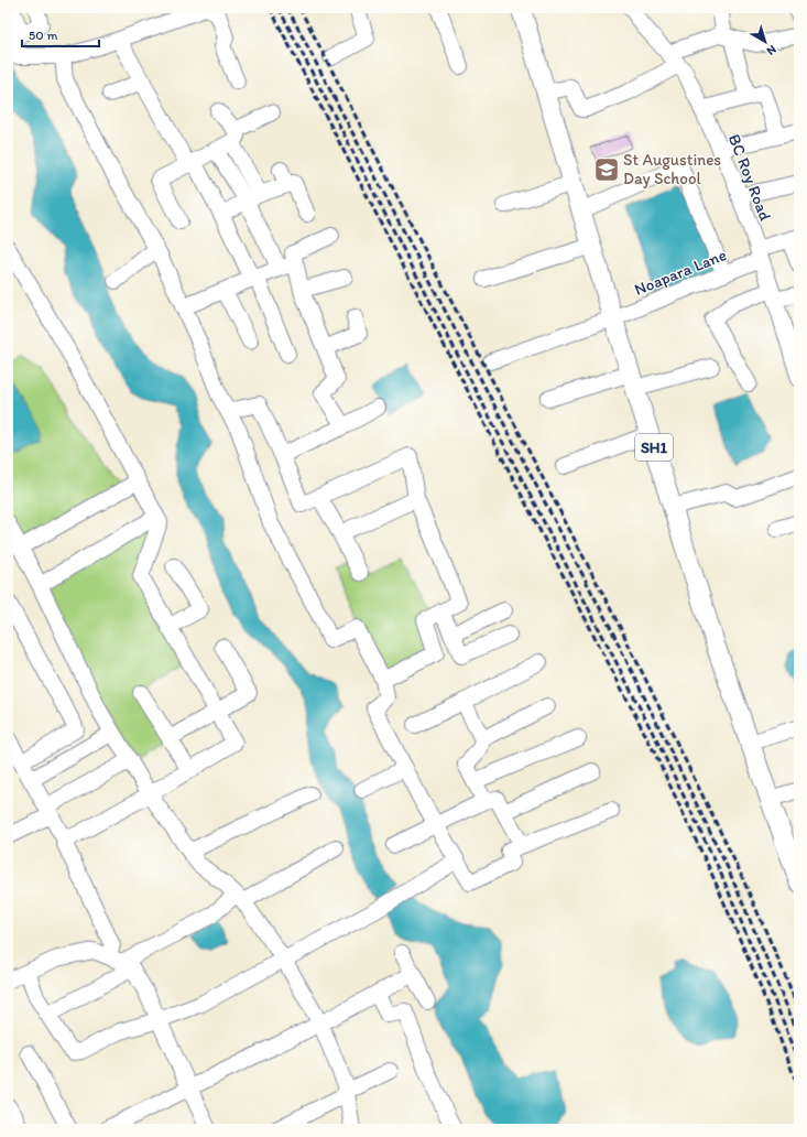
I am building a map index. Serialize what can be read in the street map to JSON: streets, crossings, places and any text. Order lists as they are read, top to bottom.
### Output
{
  "streets": {
    "main road": ["SH1"],
    "street": ["BC Roy Road", "Noapara Lane"]
  },
  "crossings": [
    ["BC Roy Road", "Noapara Lane"],
    ["Noapara Lane", "SH1"]
  ],
  "places": {
    "school or university": ["St Augustines Day School"]
  },
  "scale_bar": "50 m",
  "north": "bottom right"
}
